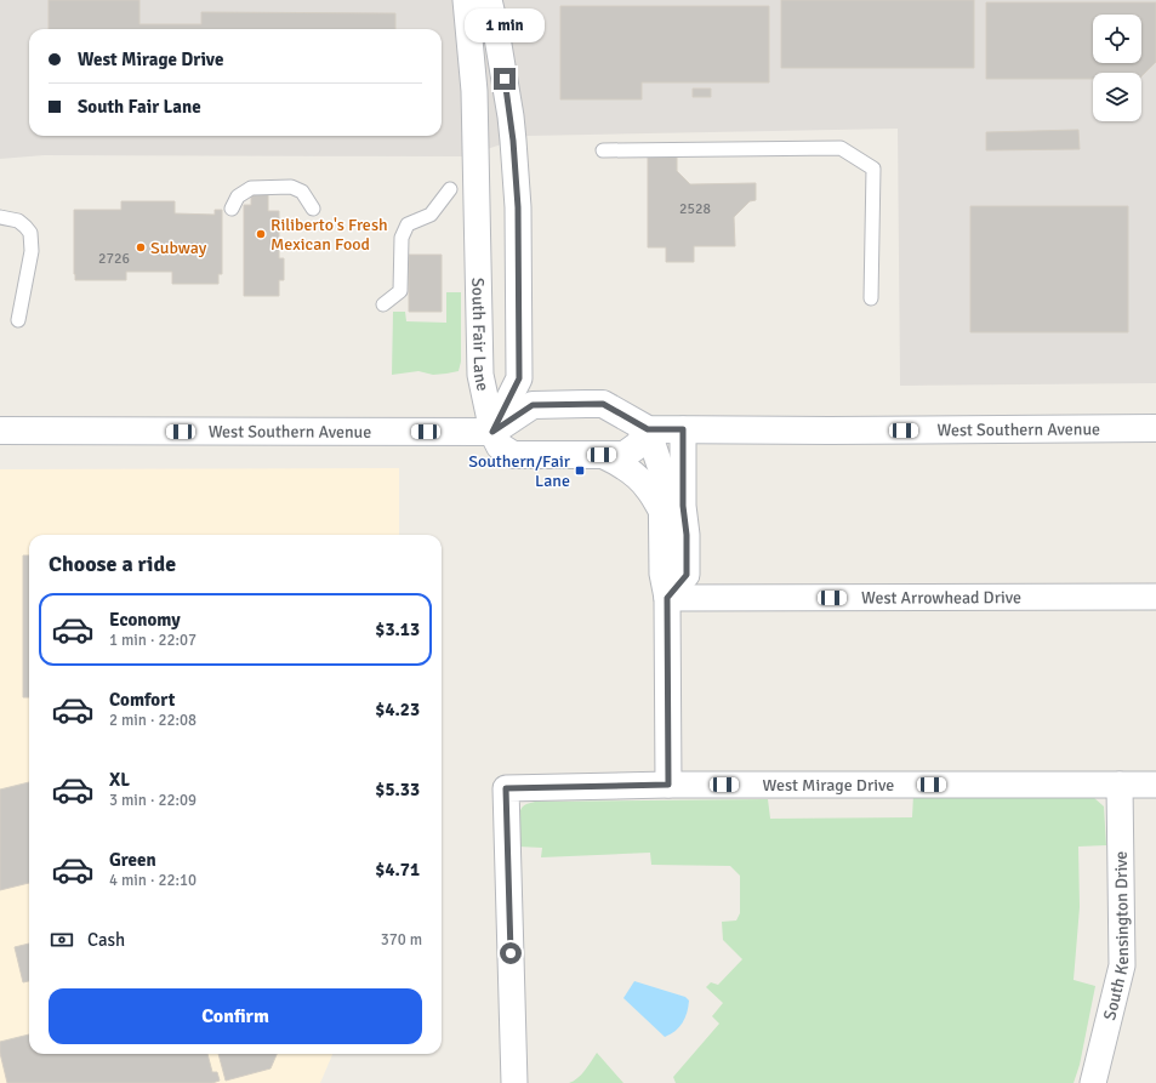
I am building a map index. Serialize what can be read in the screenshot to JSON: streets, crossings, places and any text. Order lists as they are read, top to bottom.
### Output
{
  "streets": {
    "main road": ["West Southern Avenue"],
    "street": [
      "South Fair Lane",
      "West Arrowhead Drive",
      "West Mirage Drive",
      "South Kensington Drive"
    ]
  },
  "crossings": [
    ["South Fair Lane", "West Southern Avenue"],
    ["West Mirage Drive", "South Kensington Drive"]
  ],
  "places": {
    "other": ["Riliberto's Fresh Mexican Food", "Subway"],
    "transit": ["Southern/Fair Lane"]
  },
  "house_numbers": ["2528", "2726"],
  "page": {
    "bubble": "1 min",
    "banner": ["West Mirage Drive", "South Fair Lane"],
    "heading": "Choose a ride",
    "list": [
      {
        "name": "Economy",
        "note": "1 min · 22:07",
        "value": "$3.13"
      },
      {
        "name": "Comfort",
        "note": "2 min · 22:08",
        "value": "$4.23"
      },
      {
        "name": "XL",
        "note": "3 min · 22:09",
        "value": "$5.33"
      },
      {
        "name": "Green",
        "note": "4 min · 22:10",
        "value": "$4.71"
      }
    ],
    "pay": ["Cash", "370 m"],
    "buttons": "Confirm"
  }
}
